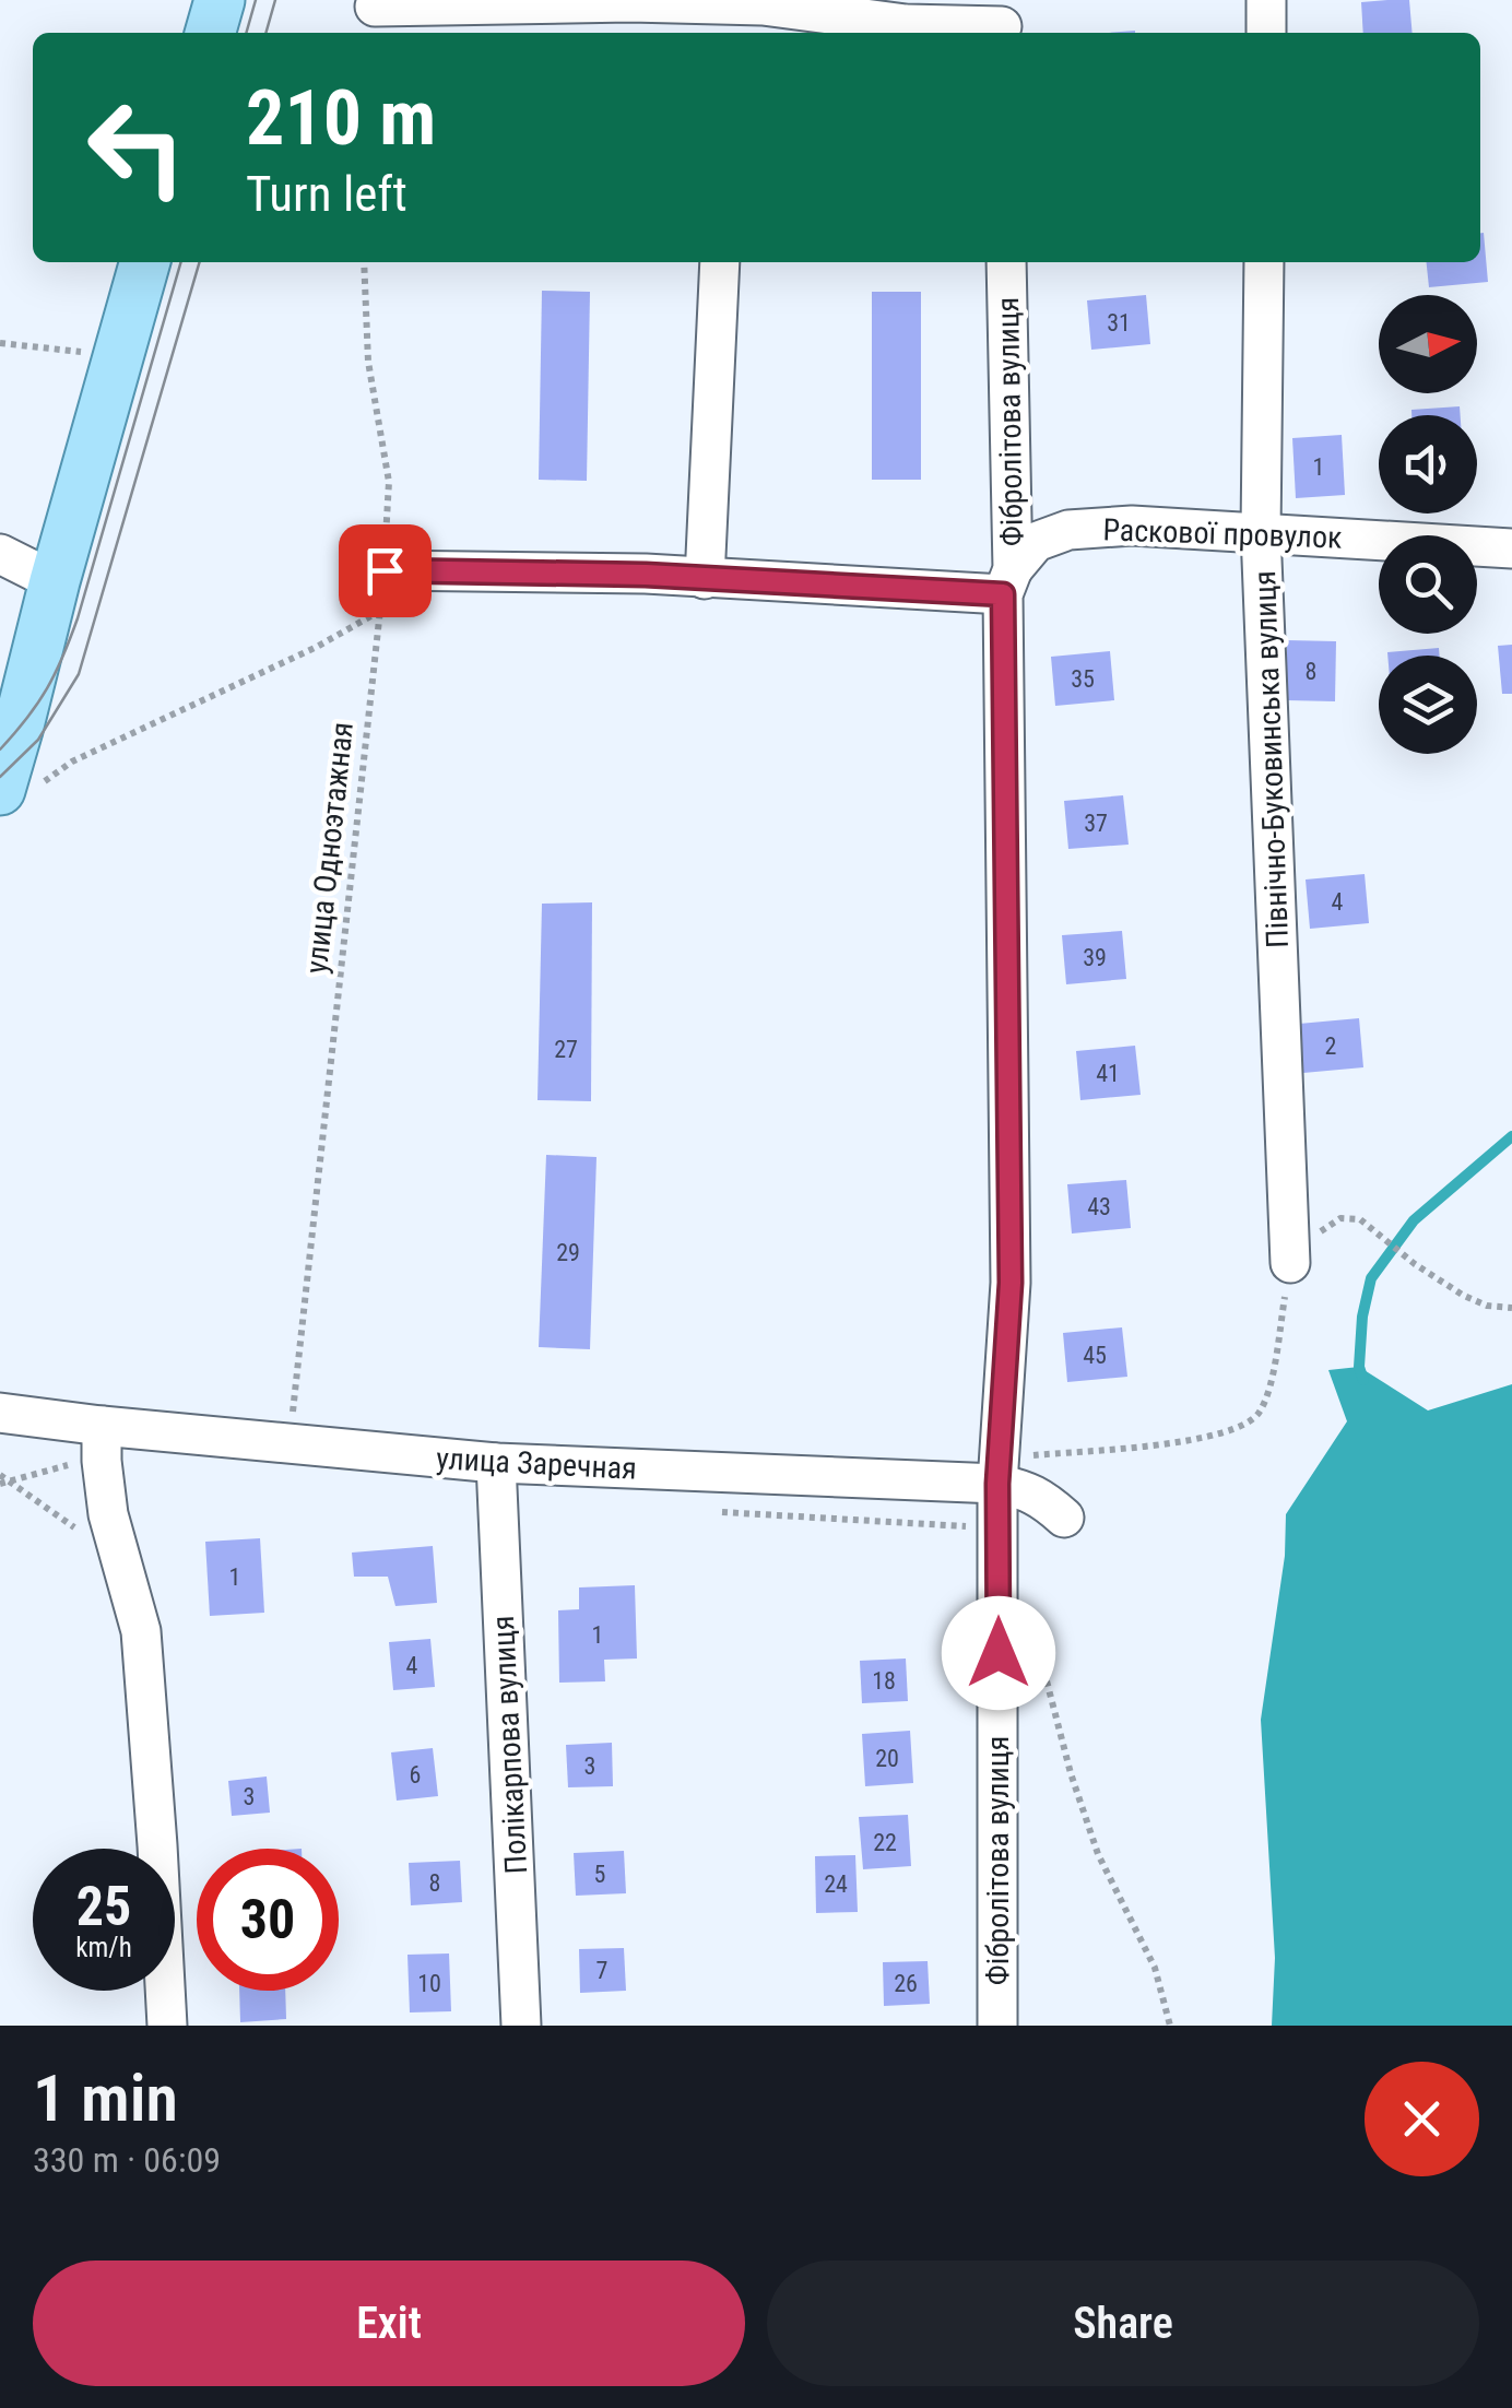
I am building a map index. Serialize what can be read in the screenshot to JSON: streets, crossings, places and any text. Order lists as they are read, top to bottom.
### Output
{
  "streets": {
    "street": [
      "Фібролітова вулиця",
      "Раскової провулок",
      "Північно-Буковинська вулиця",
      "улица Заречная",
      "Полікарпова вулиця"
    ],
    "path": ["улица Одноэтажная"]
  },
  "crossings": [
    ["Фібролітова вулиця", "Раскової провулок"],
    ["Фібролітова вулиця", "улица Заречная"],
    ["Раскової провулок", "Північно-Буковинська вулиця"],
    ["улица Одноэтажная", "улица Заречная"],
    ["улица Заречная", "Полікарпова вулиця"]
  ],
  "house_numbers": [
    "31",
    "1",
    "8",
    "35",
    "37",
    "4",
    "39",
    "2",
    "27",
    "41",
    "43",
    "29",
    "45",
    "1",
    "1",
    "4",
    "18",
    "20",
    "3",
    "6",
    "3",
    "22",
    "5",
    "8",
    "24",
    "7",
    "10",
    "26"
  ],
  "north": "right",
  "page": {
    "turn": ["210 m", "Turn left"],
    "speed": "25 km/h",
    "limit": "30",
    "heading": ["1 min", "330 m · 06:09"],
    "buttons": ["Exit", "Share"]
  }
}
